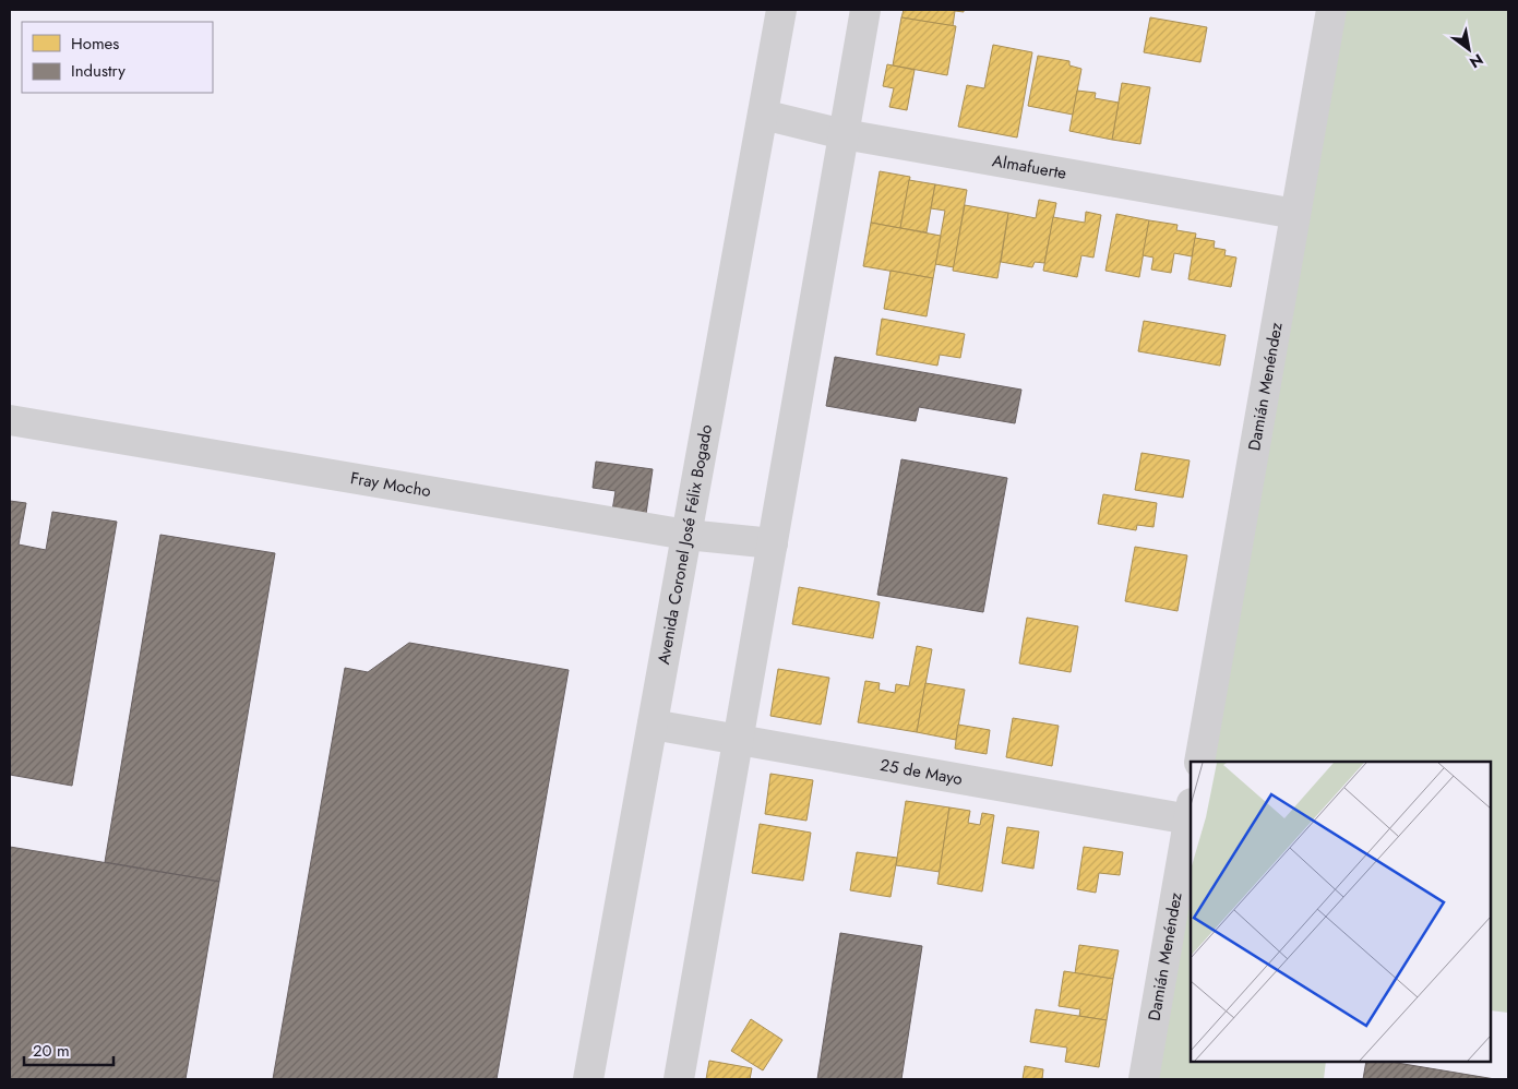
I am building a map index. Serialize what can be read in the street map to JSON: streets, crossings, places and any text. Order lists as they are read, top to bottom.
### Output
{
  "streets": {
    "street": [
      "Almafuerte",
      "Damián Menéndez",
      "Fray Mocho",
      "Avenida Coronel José Félix Bogado",
      "25 de Mayo"
    ]
  },
  "crossings": [
    ["Almafuerte", "Damián Menéndez"],
    ["Almafuerte", "Avenida Coronel José Félix Bogado"],
    ["Damián Menéndez", "25 de Mayo"],
    ["Fray Mocho", "Avenida Coronel José Félix Bogado"],
    ["Avenida Coronel José Félix Bogado", "25 de Mayo"]
  ],
  "legend": ["Homes", "Industry"],
  "scale_bar": "20 m",
  "north": "bottom right"
}
